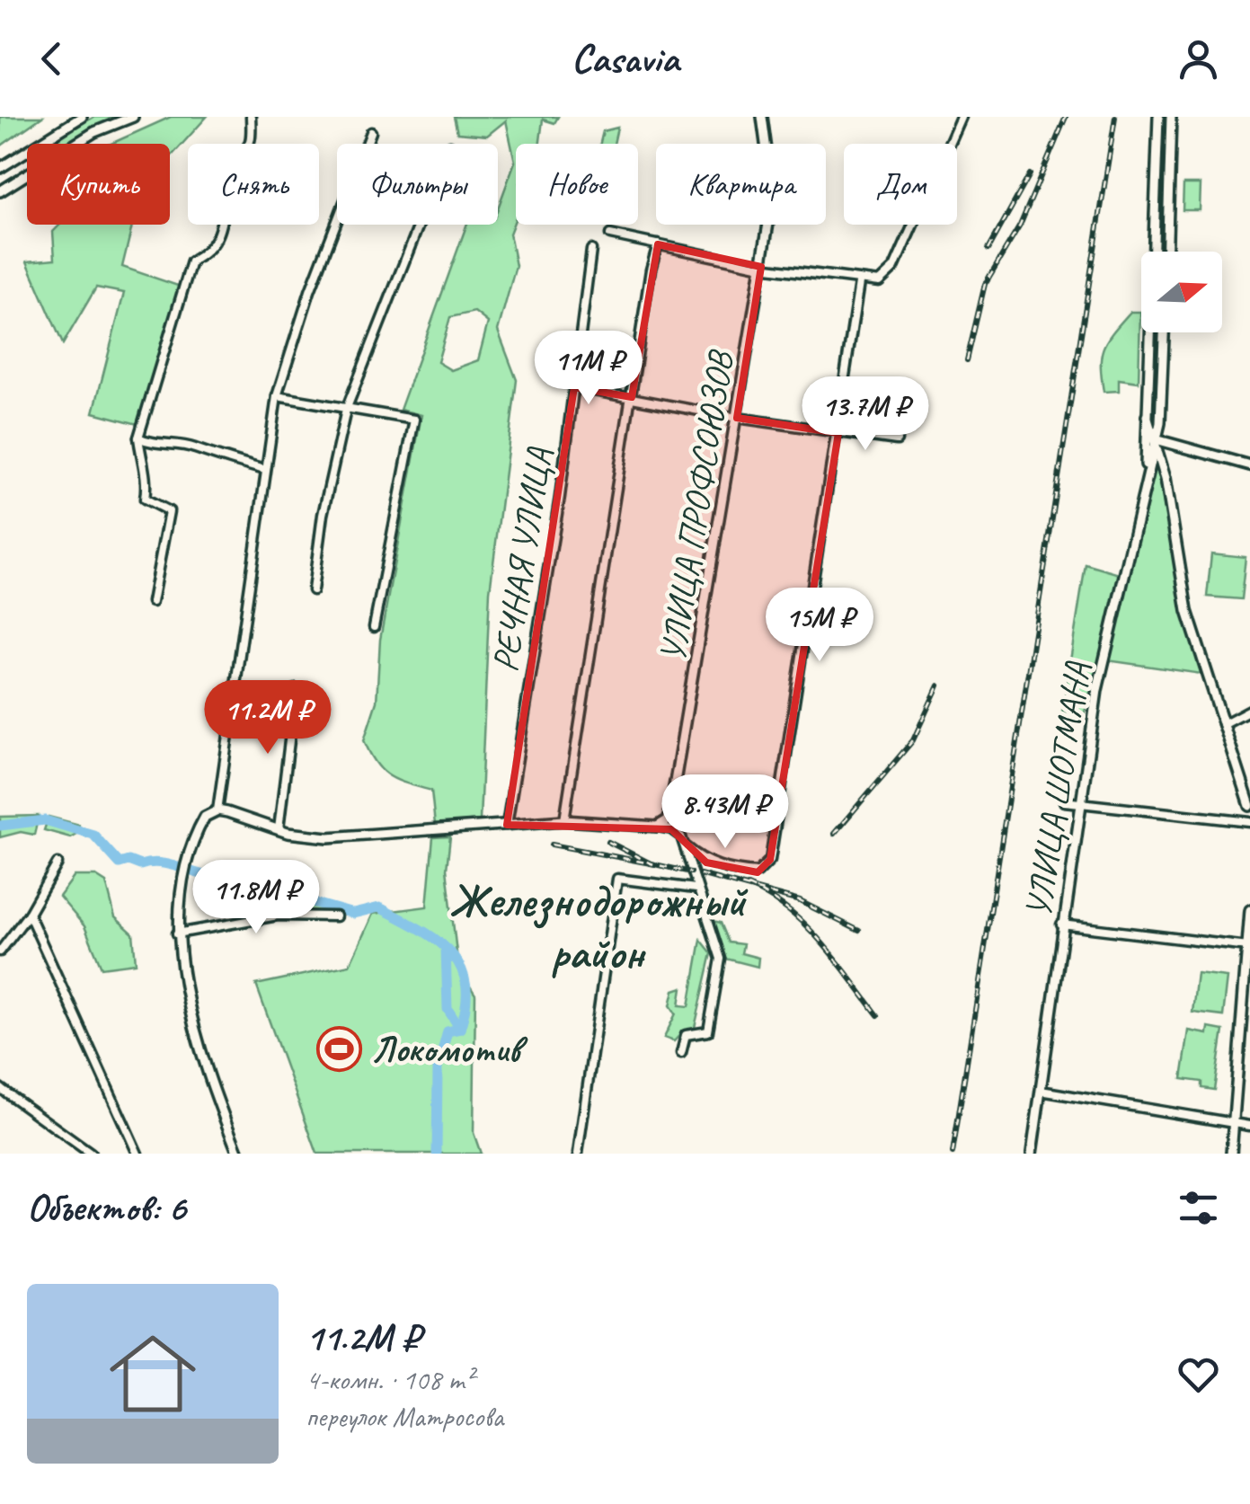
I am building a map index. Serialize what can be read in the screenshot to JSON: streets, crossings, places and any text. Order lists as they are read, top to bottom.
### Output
{
  "streets": {
    "main road": ["УЛИЦА ПРОФСОЮЗОВ", "УЛИЦА ШОТМАНА"],
    "street": ["РЕЧНАЯ УЛИЦА"]
  },
  "districts": ["Железнодорожный район"],
  "places": {
    "sports": ["Локомотив"]
  },
  "north": "right",
  "page": {
    "header": "Casavia",
    "chip": [
      "Купить",
      "Снять",
      "Фильтры",
      "Новое",
      "Квартира",
      "Дом"
    ],
    "price": [
      "11M ₽",
      "13.7M ₽",
      "15M ₽",
      "11.2M ₽",
      "8.43M ₽",
      "11.8M ₽"
    ],
    "heading": "Объектов: 6",
    "list": [
      {
        "name": "11.2M ₽",
        "note": "4-комн. · 108 m² · переулок Матросова"
      }
    ]
  }
}
